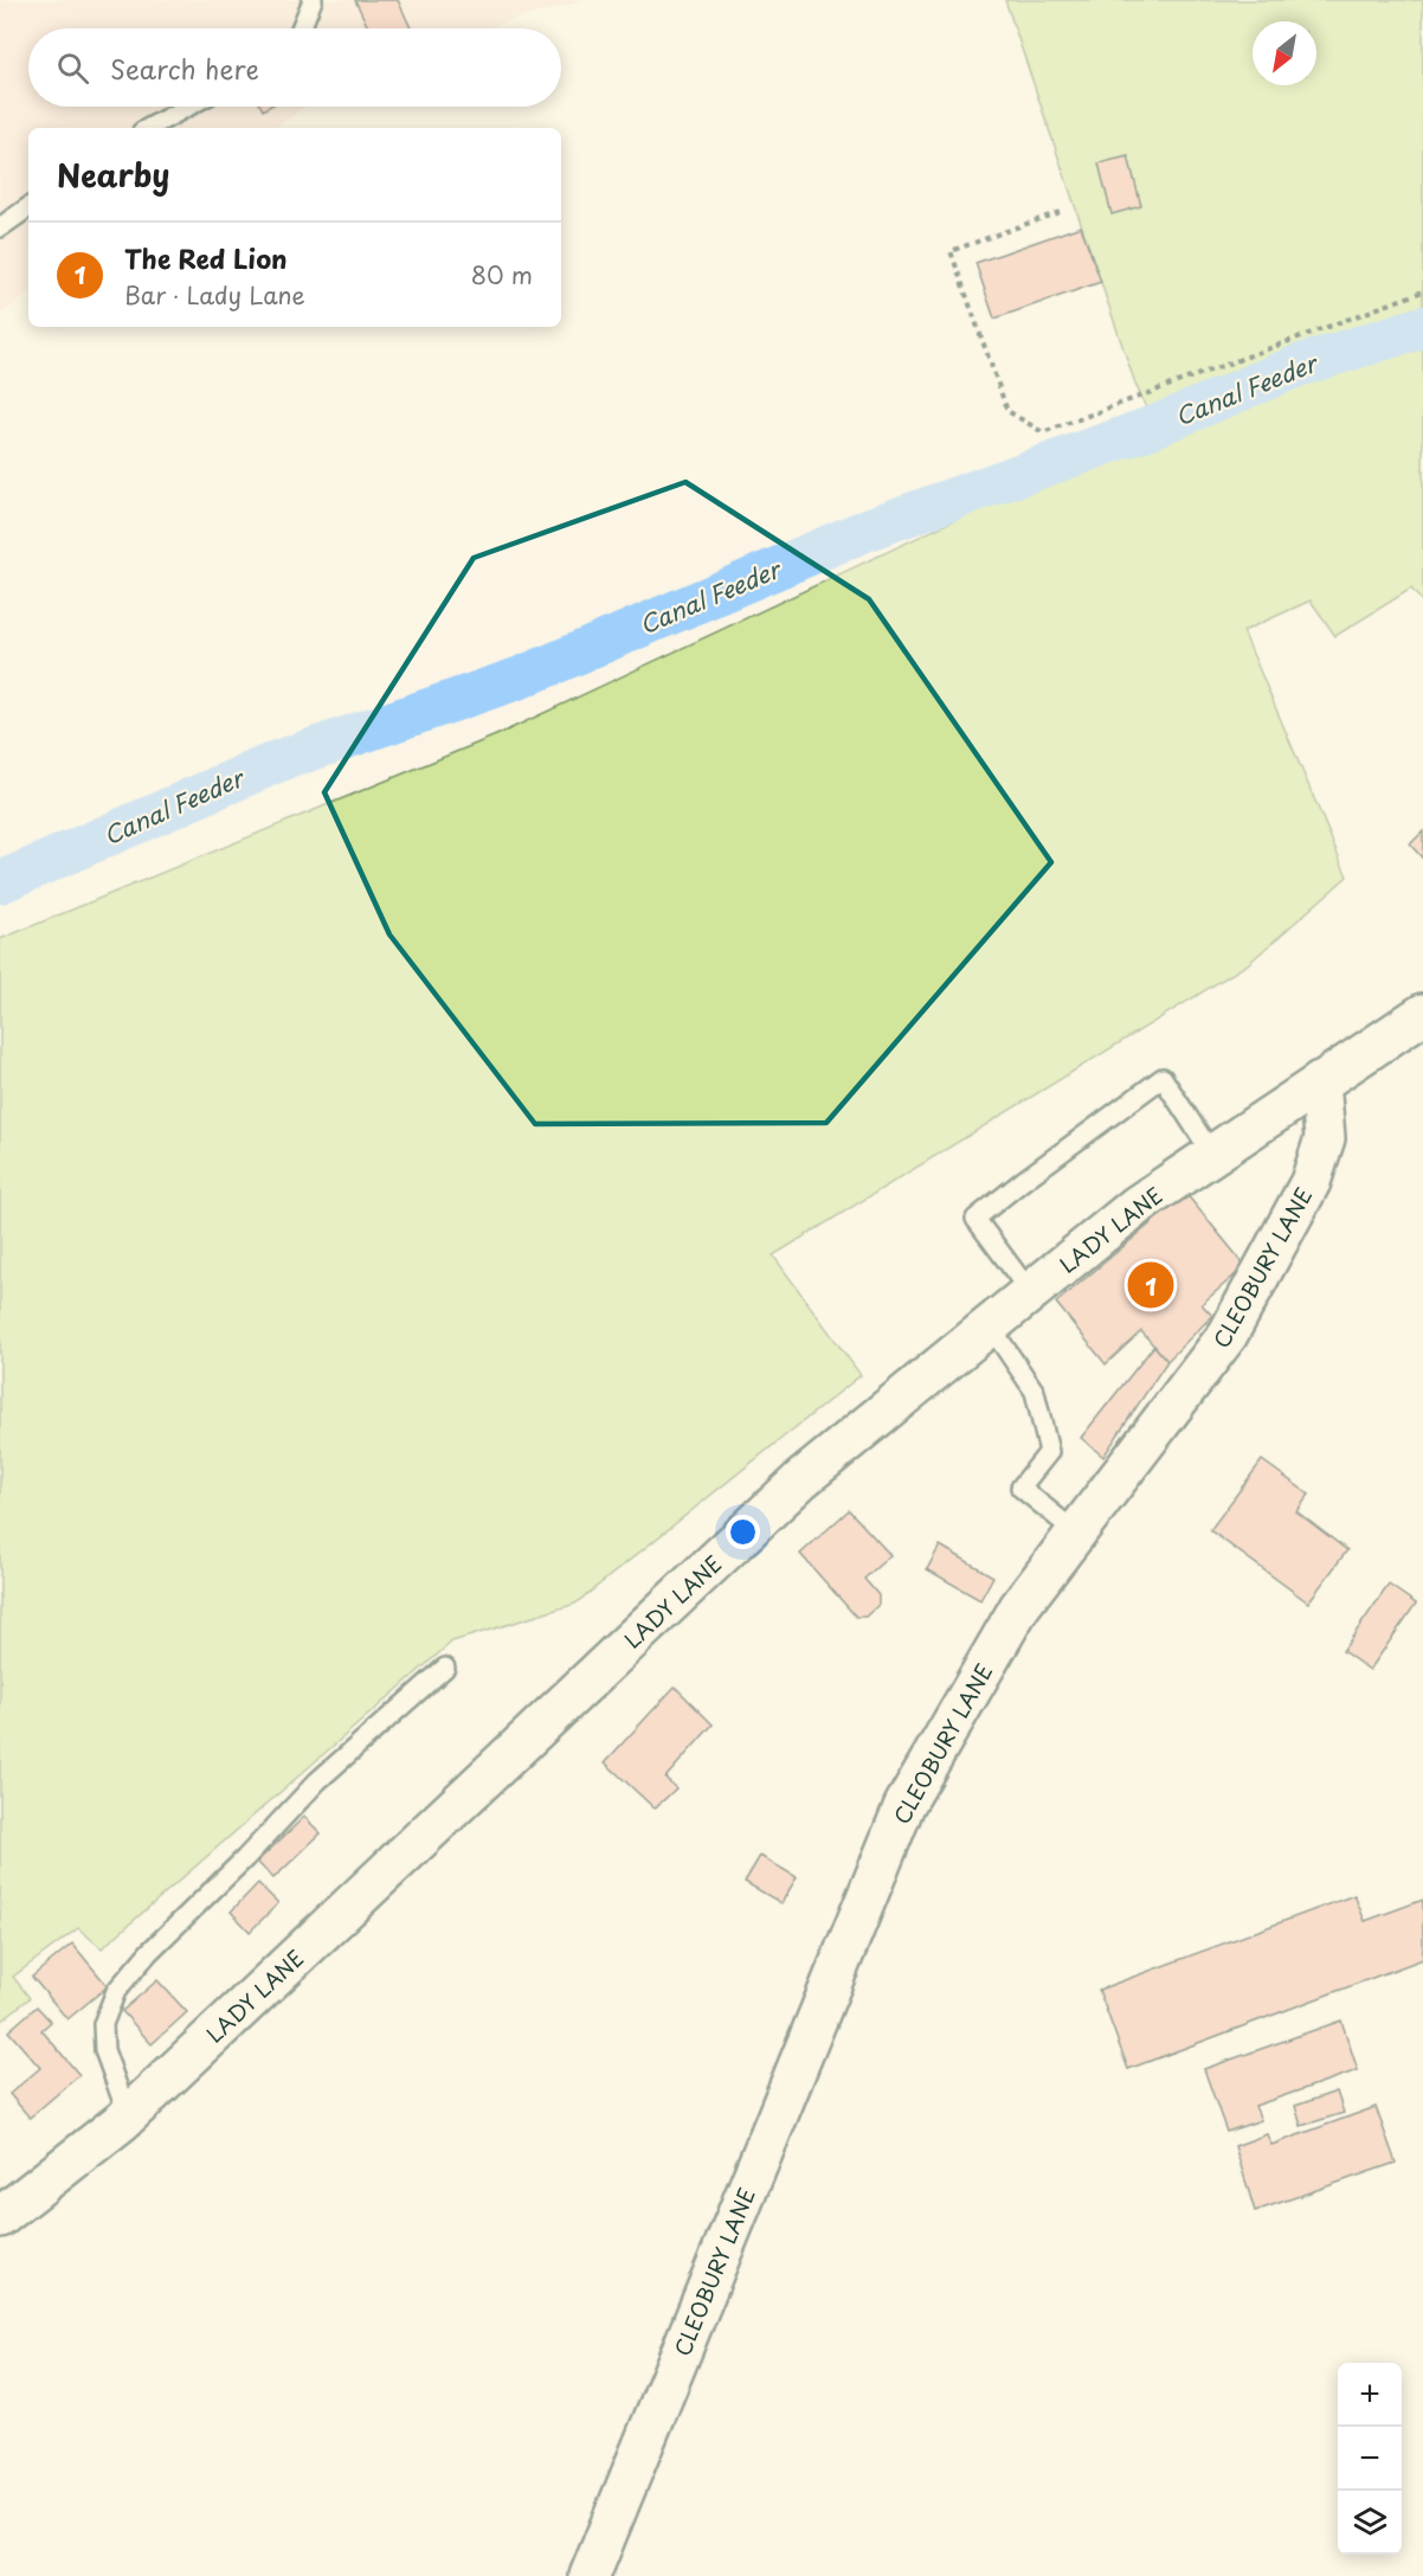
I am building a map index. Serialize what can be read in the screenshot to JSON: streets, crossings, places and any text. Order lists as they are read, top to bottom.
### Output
{
  "streets": {
    "street": ["LADY LANE", "CLEOBURY LANE"]
  },
  "crossings": [
    ["LADY LANE", "CLEOBURY LANE"]
  ],
  "water": ["Canal Feeder"],
  "north": "bottom left",
  "page": {
    "search": "Search here",
    "heading": "Nearby",
    "list": [
      {
        "mark": "1",
        "name": "The Red Lion",
        "note": "Bar · Lady Lane",
        "value": "80 m"
      }
    ],
    "pins": "1",
    "map_buttons": ["+", "−"]
  }
}
